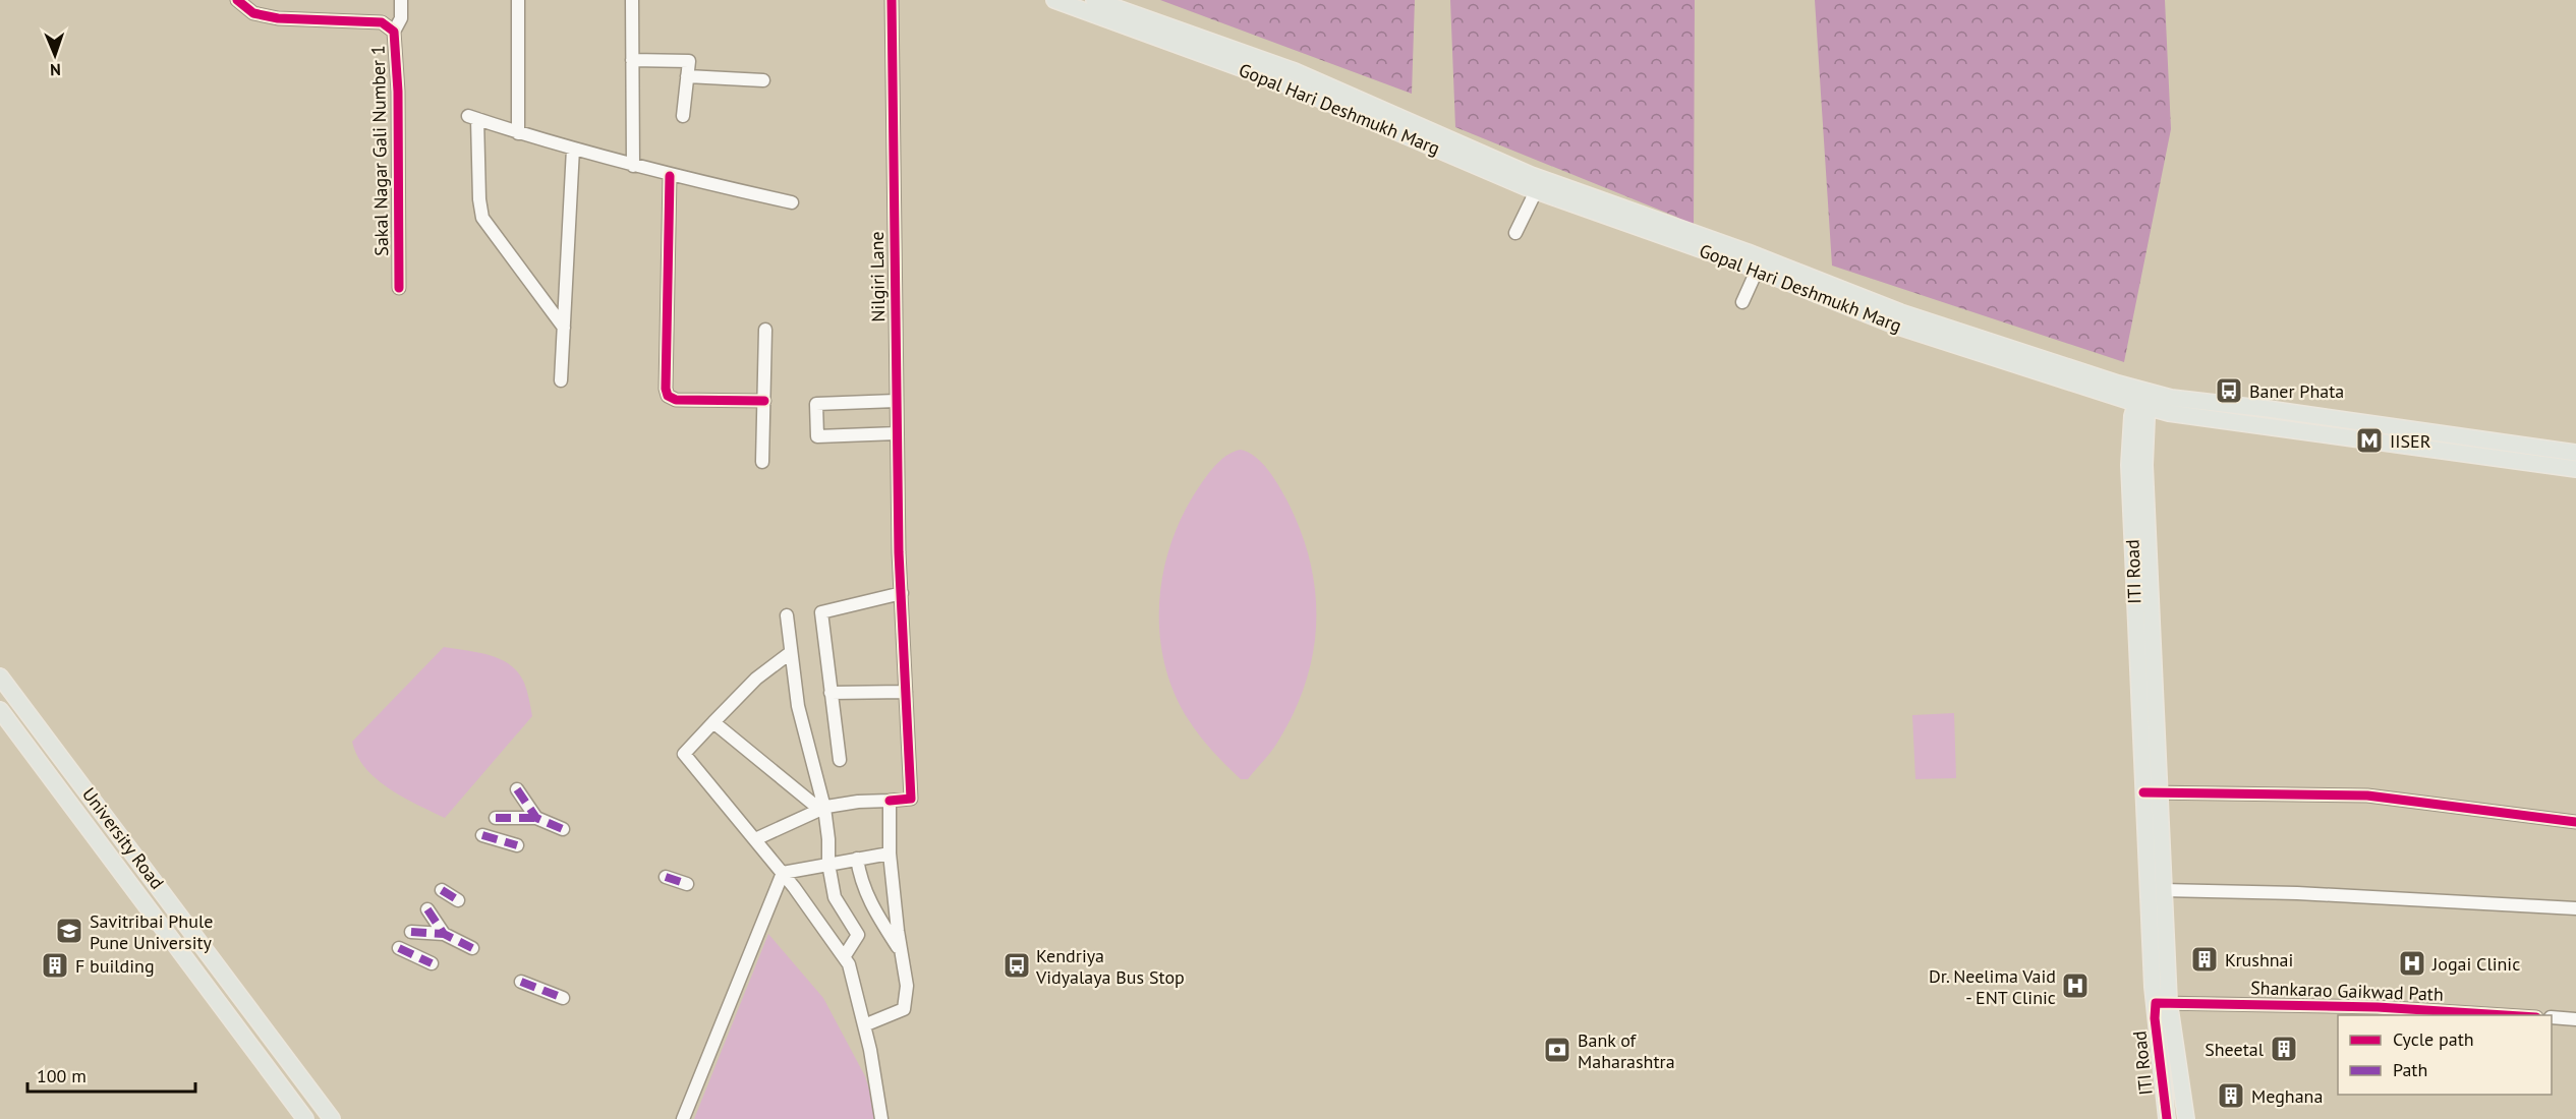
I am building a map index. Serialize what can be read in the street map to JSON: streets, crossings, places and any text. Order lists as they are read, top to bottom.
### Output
{
  "streets": {
    "main road": ["Gopal Hari Deshmukh Marg", "ITI Road", "University Road"],
    "street": ["Sakal Nagar Gali Number 1", "Nilgiri Lane", "Shankarao Gaikwad Path"]
  },
  "crossings": [
    ["Gopal Hari Deshmukh Marg", "ITI Road"],
    ["ITI Road", "Shankarao Gaikwad Path"]
  ],
  "places": {
    "bus stop": ["Baner Phata", "Kendriya Vidyalaya Bus Stop"],
    "metro station": ["IISER"],
    "school or university": ["Savitribai Phule Pune University"],
    "building": [
      "Krushnai",
      "F building",
      "Sheetal",
      "Meghana"
    ],
    "hospital": ["Jogai Clinic", "Dr. Neelima Vaid - ENT Clinic"],
    "bank": ["Bank of Maharashtra"]
  },
  "legend": ["Cycle path", "Path"],
  "scale_bar": "100 m",
  "north": "bottom"
}
